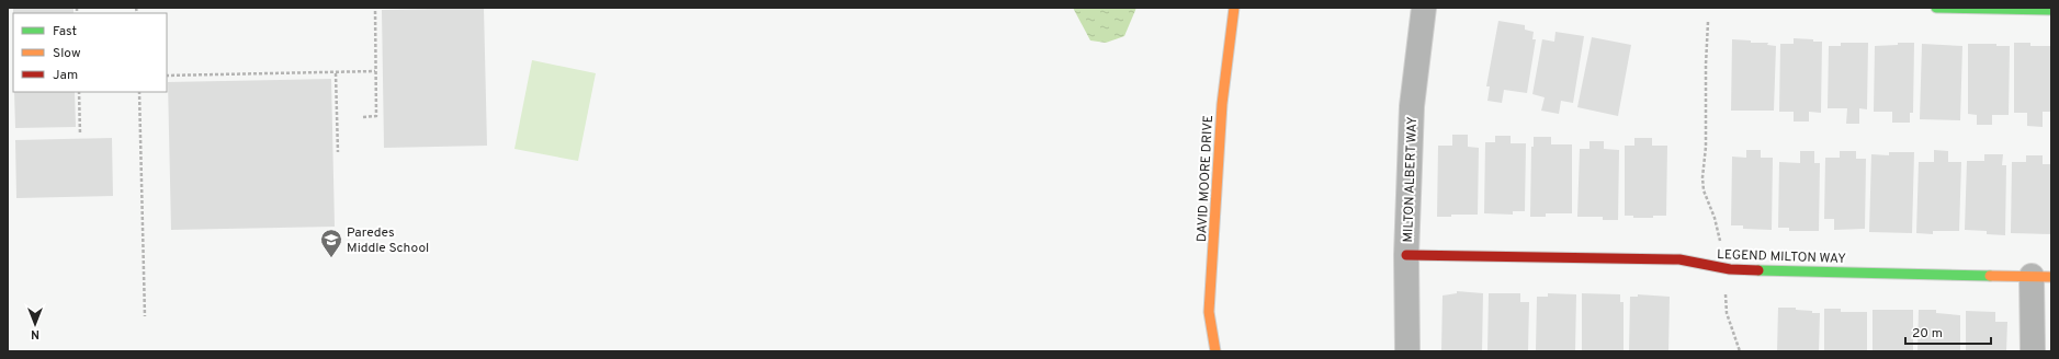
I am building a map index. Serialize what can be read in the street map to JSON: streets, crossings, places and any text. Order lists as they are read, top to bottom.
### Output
{
  "streets": {
    "street": ["DAVID MOORE DRIVE", "MILTON ALBERT WAY", "LEGEND MILTON WAY"]
  },
  "crossings": [
    ["MILTON ALBERT WAY", "LEGEND MILTON WAY"]
  ],
  "places": {
    "school or university": ["Paredes Middle School"]
  },
  "legend": ["Fast", "Slow", "Jam"],
  "scale_bar": "20 m",
  "north": "bottom"
}
